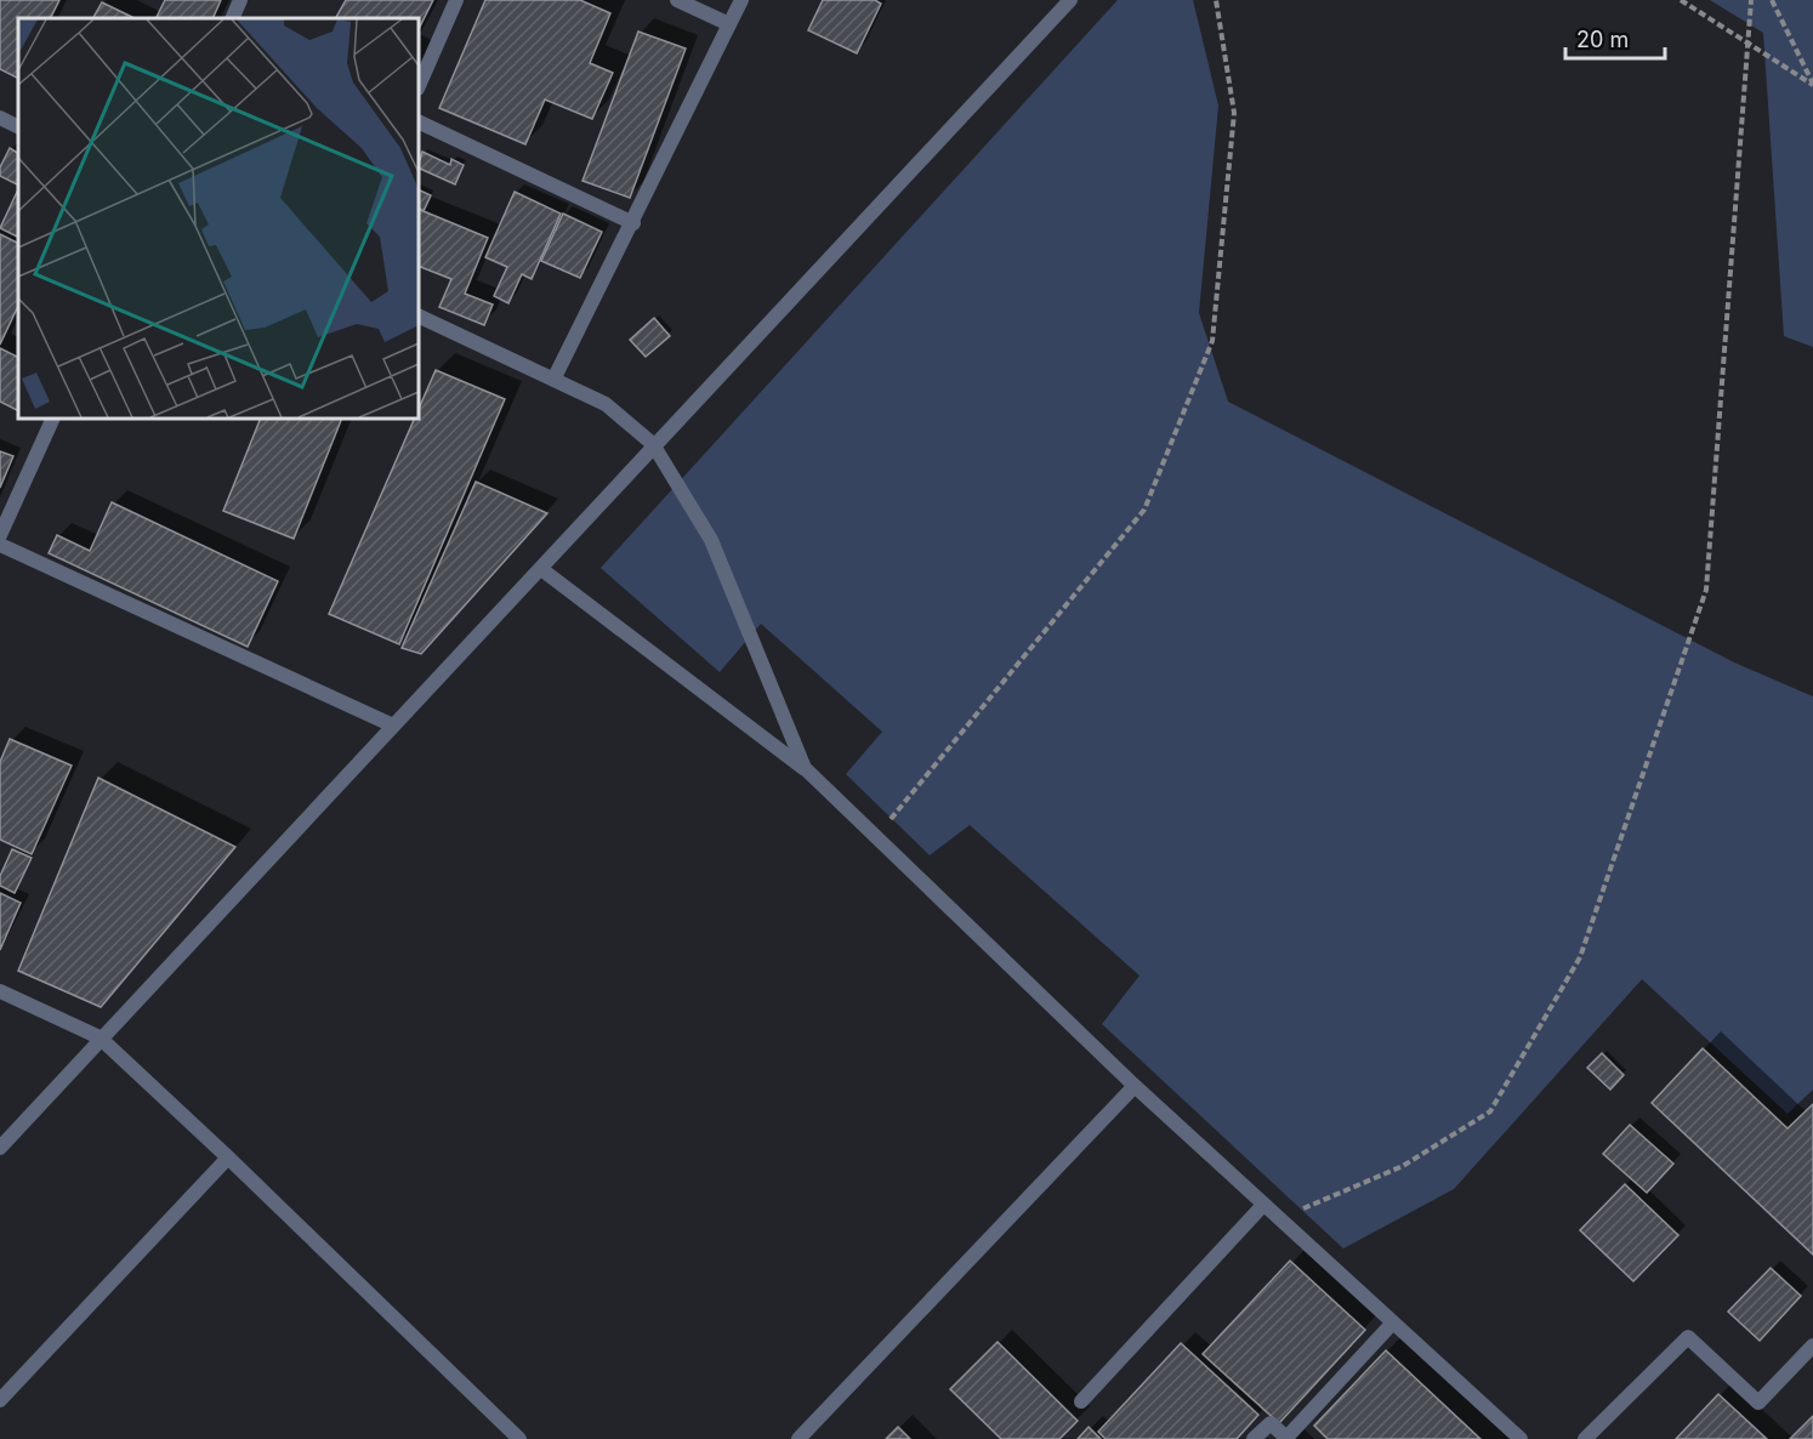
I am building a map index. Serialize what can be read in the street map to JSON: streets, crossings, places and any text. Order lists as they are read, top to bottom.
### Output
{
  "scale_bar": "20 m"
}
